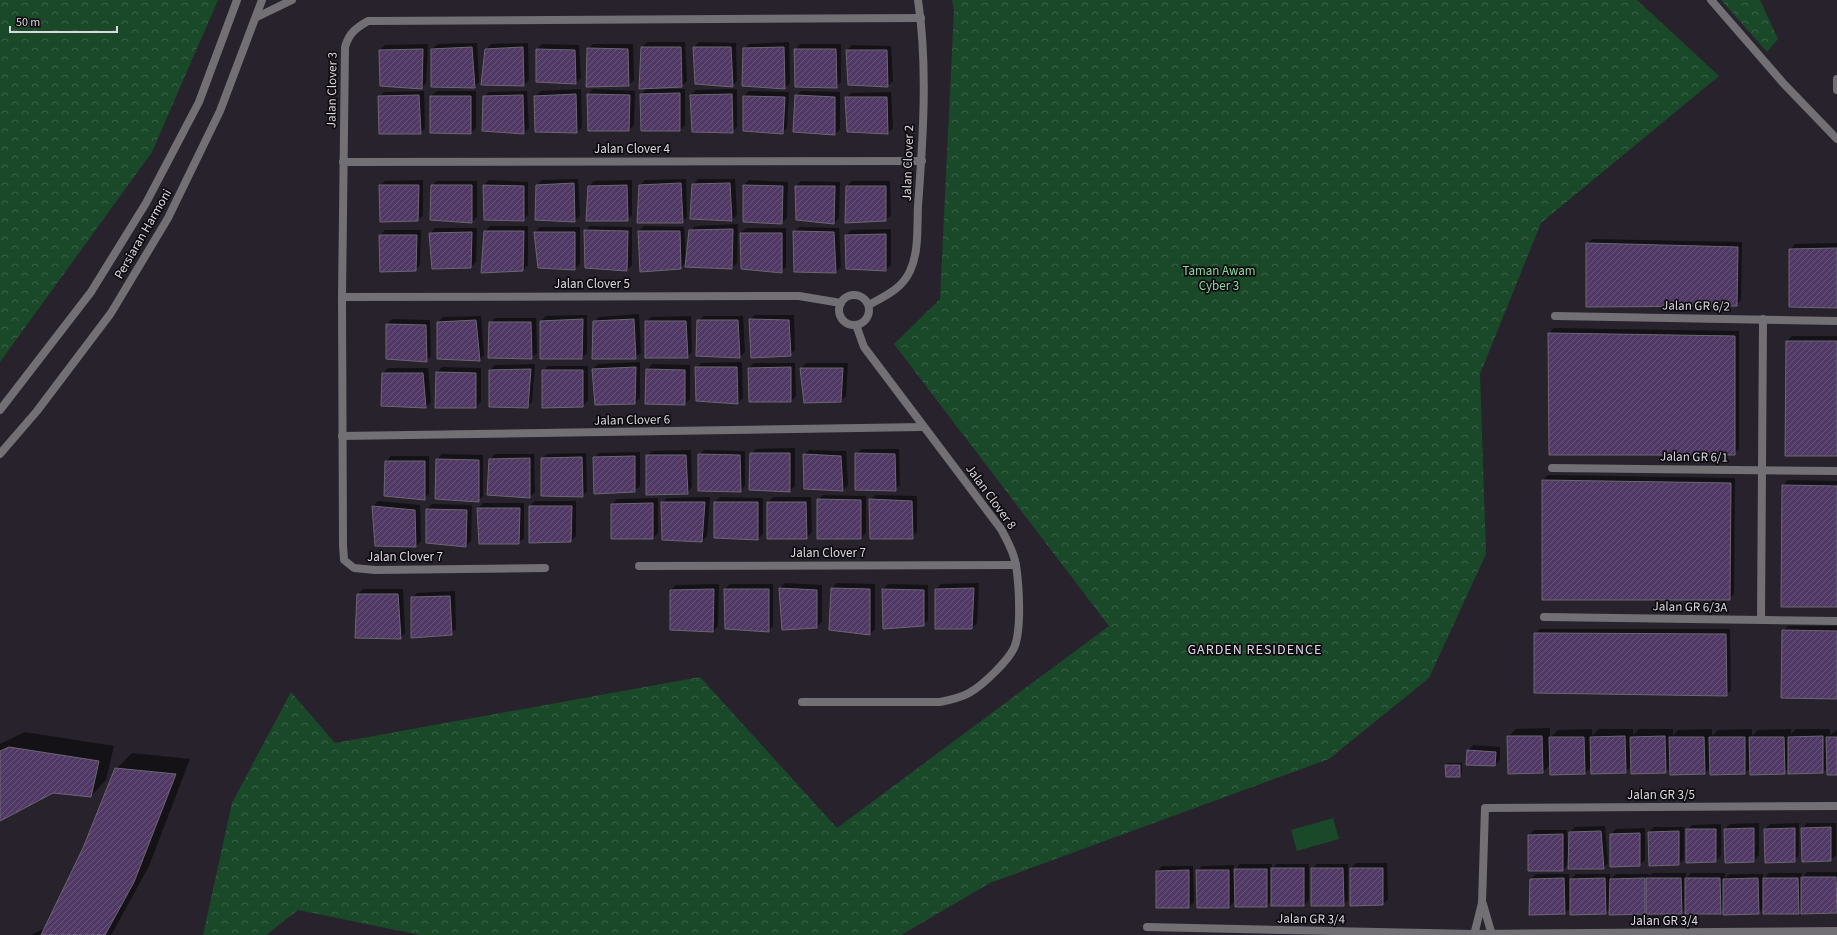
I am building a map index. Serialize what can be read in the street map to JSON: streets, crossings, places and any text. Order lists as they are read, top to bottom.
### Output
{
  "streets": {
    "street": [
      "Jalan Clover 3",
      "Jalan Clover 4",
      "Jalan Clover 2",
      "Persiaran Harmoni",
      "Jalan Clover 5",
      "Jalan GR 6/2",
      "Jalan Clover 6",
      "Jalan GR 6/1",
      "Jalan Clover 8",
      "Jalan Clover 7",
      "Jalan GR 6/3A",
      "Jalan GR 3/5",
      "Jalan GR 3/4"
    ]
  },
  "crossings": [
    ["Jalan Clover 3", "Jalan Clover 4"],
    ["Jalan Clover 3", "Jalan Clover 2"],
    ["Jalan Clover 3", "Jalan Clover 5"],
    ["Jalan Clover 3", "Jalan Clover 6"],
    ["Jalan Clover 3", "Jalan Clover 7"],
    ["Jalan Clover 4", "Jalan Clover 2"],
    ["Jalan Clover 2", "Jalan Clover 5"],
    ["Jalan Clover 2", "Jalan Clover 8"],
    ["Jalan Clover 5", "Jalan Clover 8"],
    ["Jalan Clover 6", "Jalan Clover 8"],
    ["Jalan Clover 6", "Jalan Clover 7"],
    ["Jalan Clover 8", "Jalan Clover 7"]
  ],
  "districts": ["GARDEN RESIDENCE"],
  "parks": ["Taman Awam Cyber 3"],
  "scale_bar": "50 m"
}
